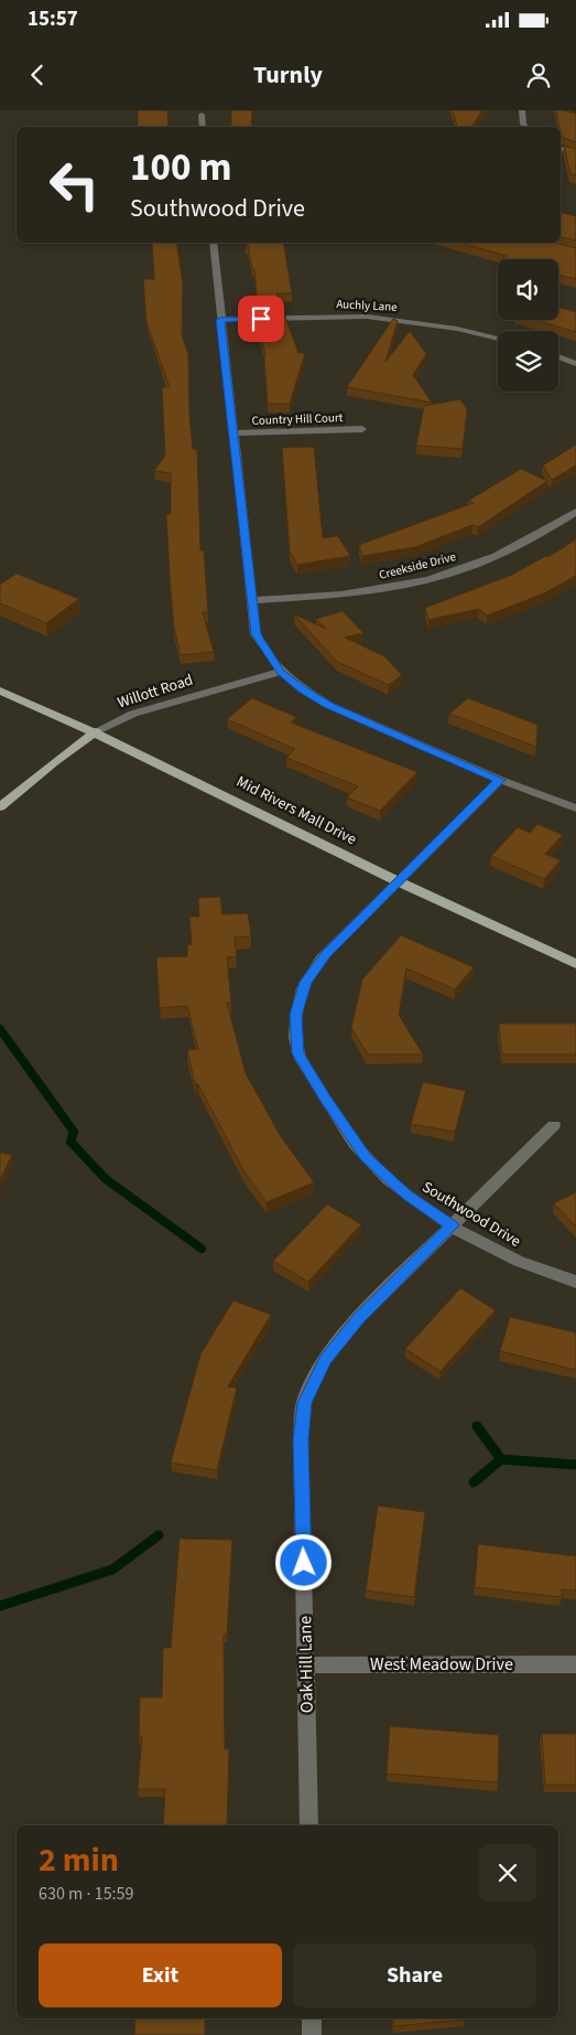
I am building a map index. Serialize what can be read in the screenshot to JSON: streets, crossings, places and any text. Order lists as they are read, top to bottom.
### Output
{
  "streets": {
    "main road": ["Willott Road", "Mid Rivers Mall Drive"],
    "street": [
      "Auchly Lane",
      "Country Hill Court",
      "Creekside Drive",
      "Southwood Drive",
      "Oak Hill Lane",
      "West Meadow Drive"
    ]
  },
  "crossings": [
    ["Willott Road", "Mid Rivers Mall Drive"],
    ["Mid Rivers Mall Drive", "Southwood Drive"],
    ["Southwood Drive", "Oak Hill Lane"],
    ["Oak Hill Lane", "West Meadow Drive"]
  ],
  "page": {
    "status": "15:57",
    "header": "Turnly",
    "turn": ["100 m", "Southwood Drive"],
    "heading": ["2 min", "630 m · 15:59"],
    "buttons": ["Exit", "Share"]
  }
}
